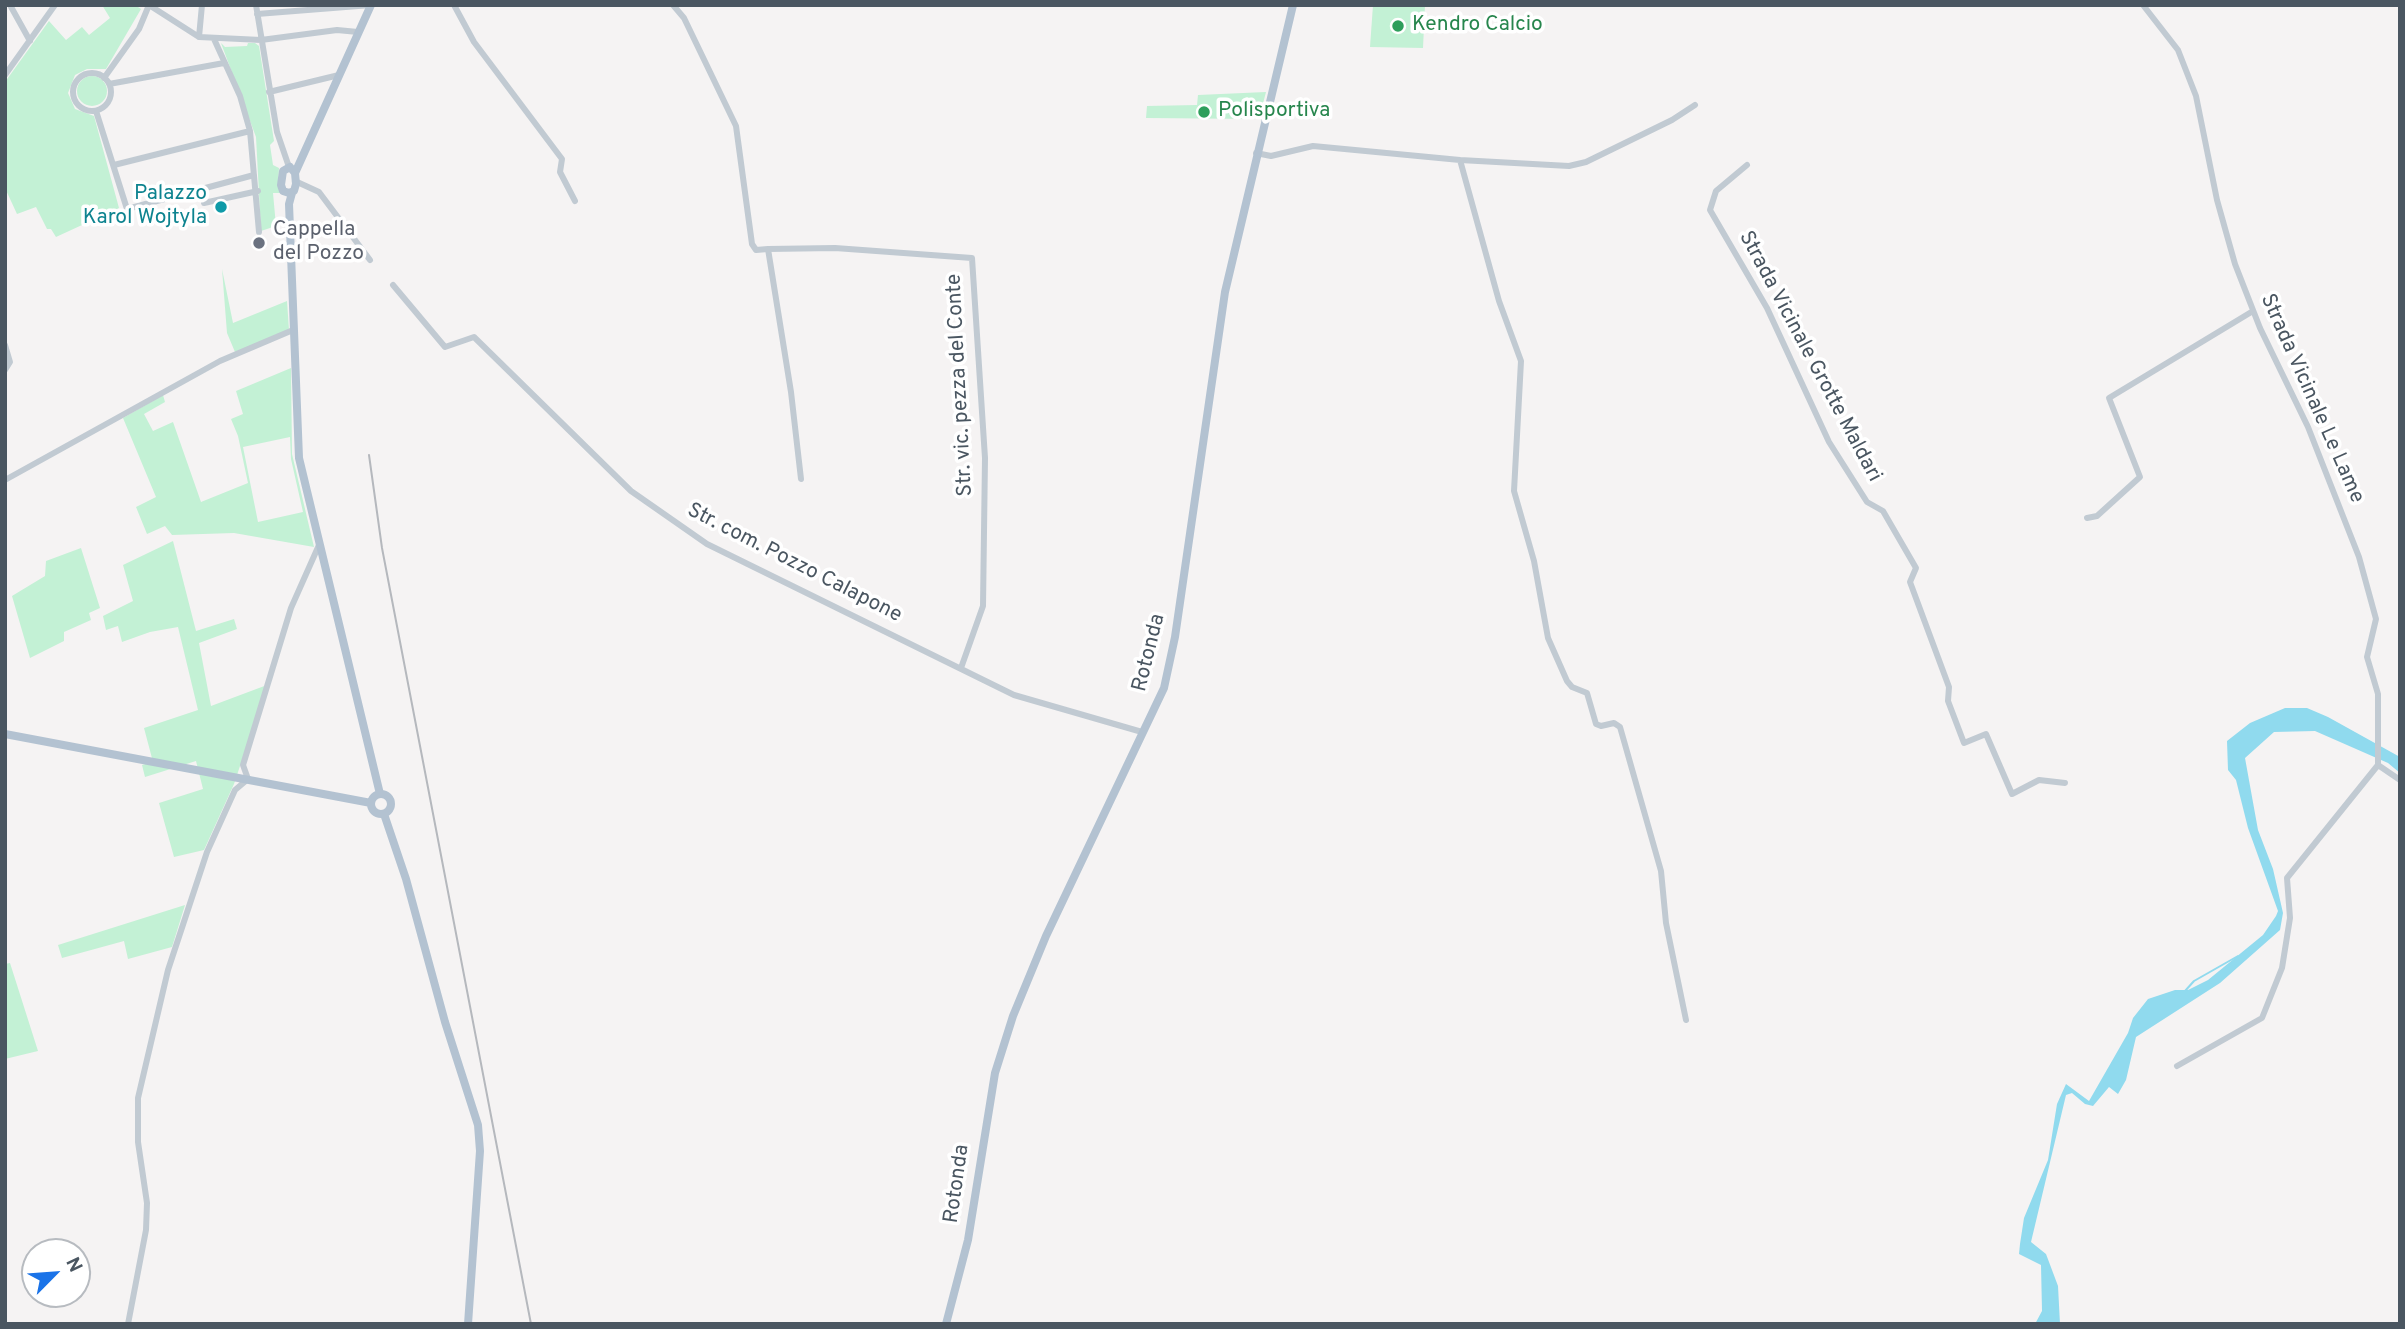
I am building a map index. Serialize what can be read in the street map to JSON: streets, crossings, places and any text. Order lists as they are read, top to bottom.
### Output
{
  "streets": {
    "main road": ["Rotonda"],
    "street": [
      "Strada Vicinale Grotte Maldari",
      "Str. vic. pezza del Conte",
      "Strada Vicinale Le Lame",
      "Str. com. Pozzo Calapone"
    ]
  },
  "crossings": [
    ["Str. vic. pezza del Conte", "Str. com. Pozzo Calapone"],
    ["Str. com. Pozzo Calapone", "Rotonda"]
  ],
  "places": [
    "Kendro Calcio",
    "Polisportiva",
    "Palazzo Karol Wojtyla",
    "Cappella del Pozzo"
  ],
  "north": "top right"
}
